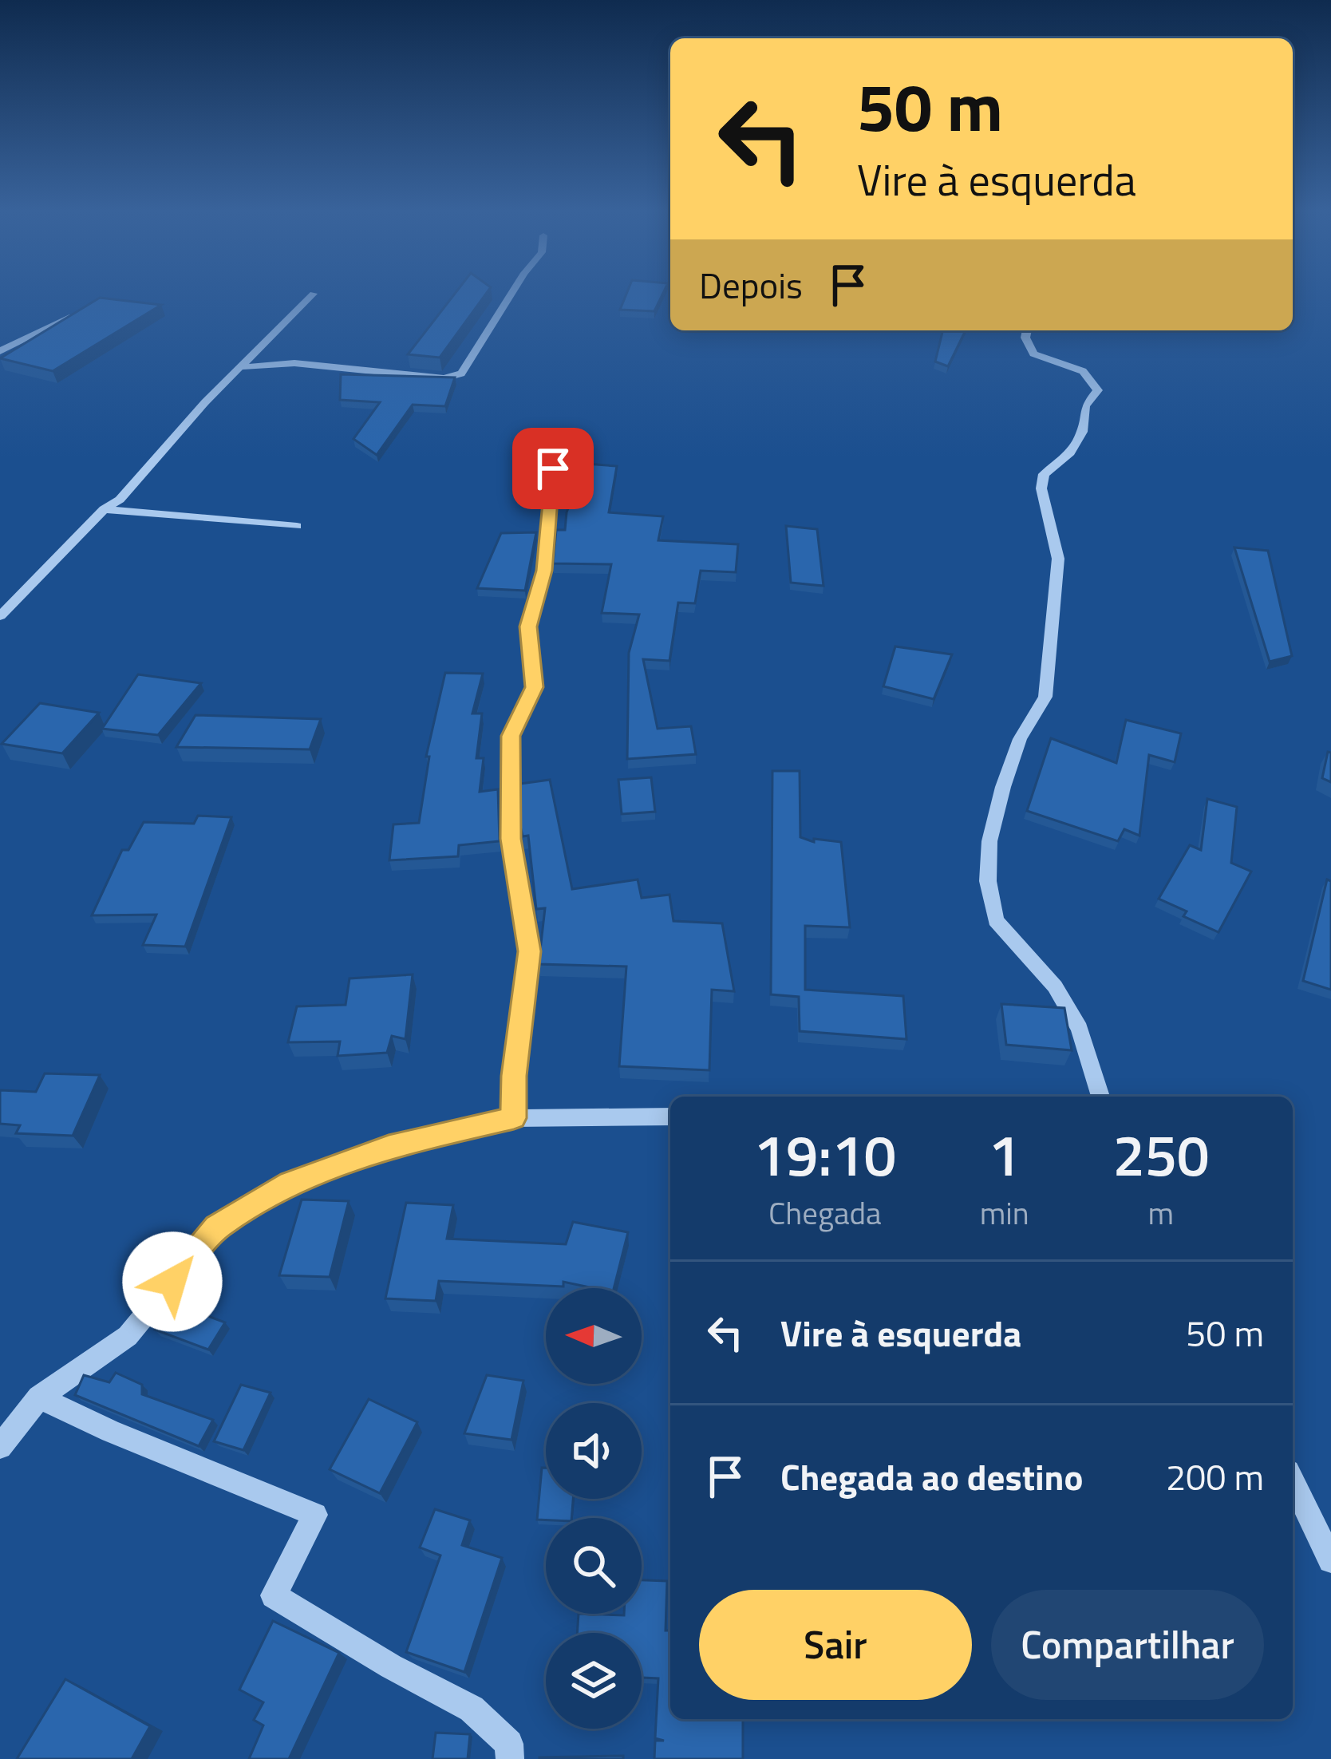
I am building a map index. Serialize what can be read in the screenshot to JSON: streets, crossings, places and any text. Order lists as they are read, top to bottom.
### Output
{
  "north": "left",
  "page": {
    "turn": ["50 m", "Vire à esquerda"],
    "then": "Depois",
    "eta": [
      "19:10",
      "Chegada",
      "1",
      "min",
      "250",
      "m"
    ],
    "list": [
      {
        "name": "Vire à esquerda",
        "value": "50 m"
      },
      {
        "name": "Chegada ao destino",
        "value": "200 m"
      }
    ],
    "buttons": ["Sair", "Compartilhar"]
  }
}
